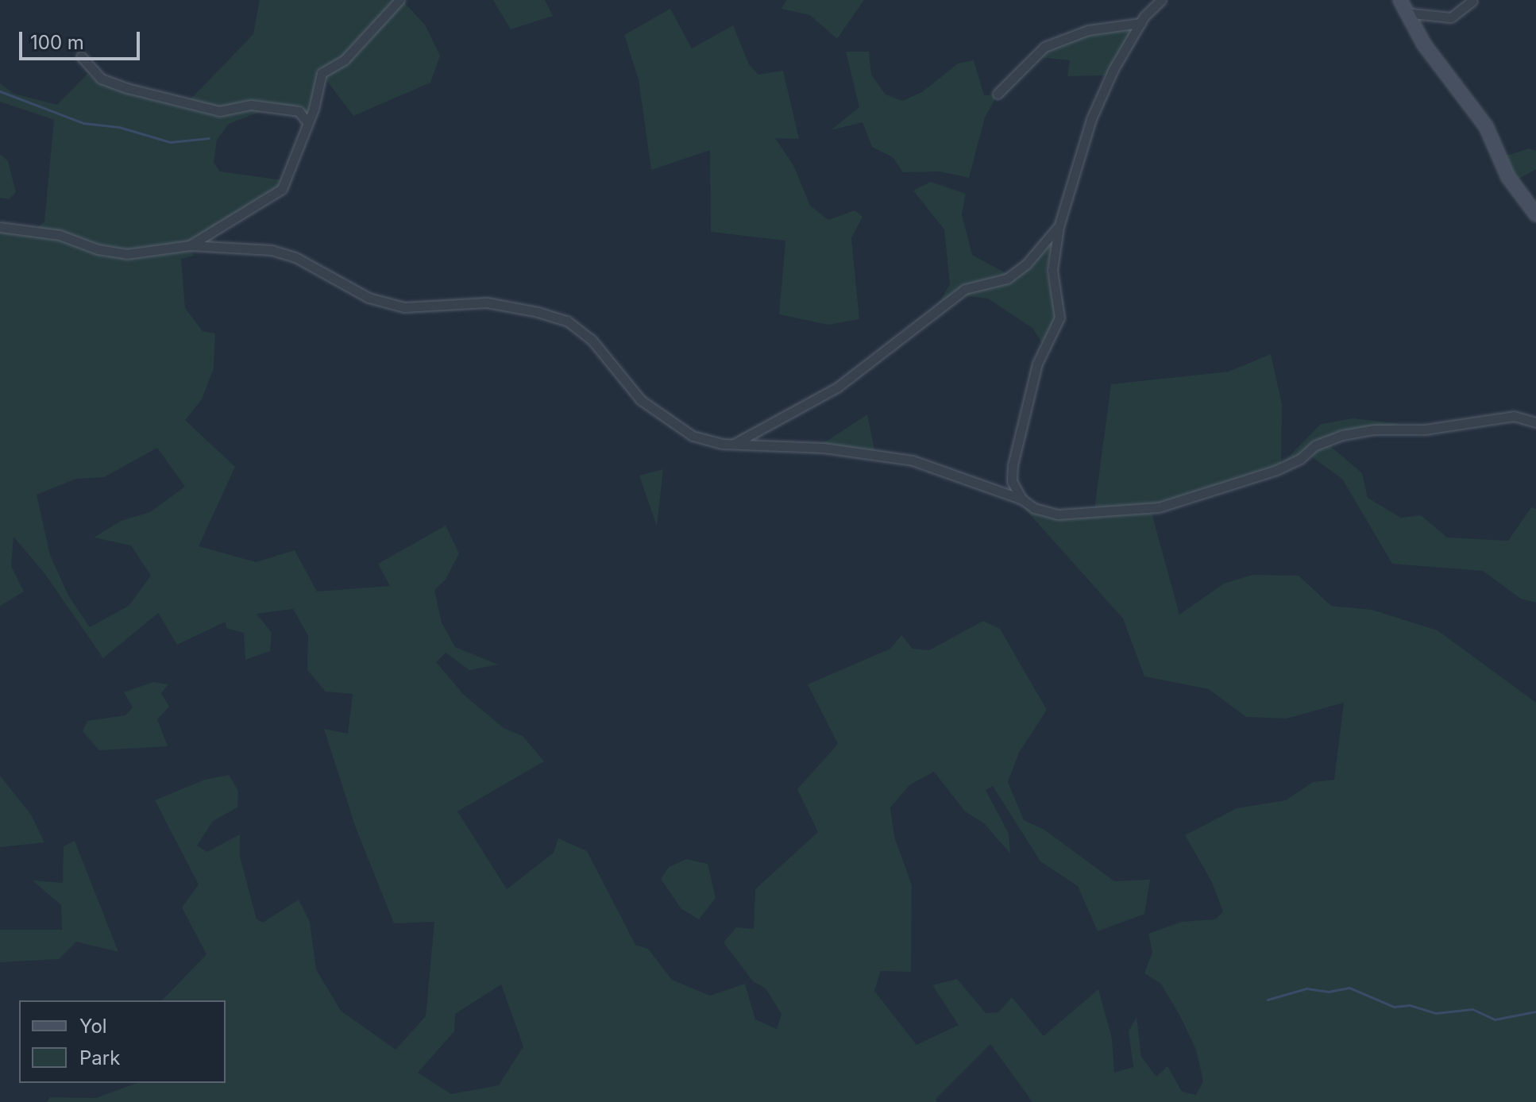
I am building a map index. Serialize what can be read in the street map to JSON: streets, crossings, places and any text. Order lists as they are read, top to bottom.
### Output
{
  "legend": ["Yol", "Park"],
  "scale_bar": "100 m"
}
